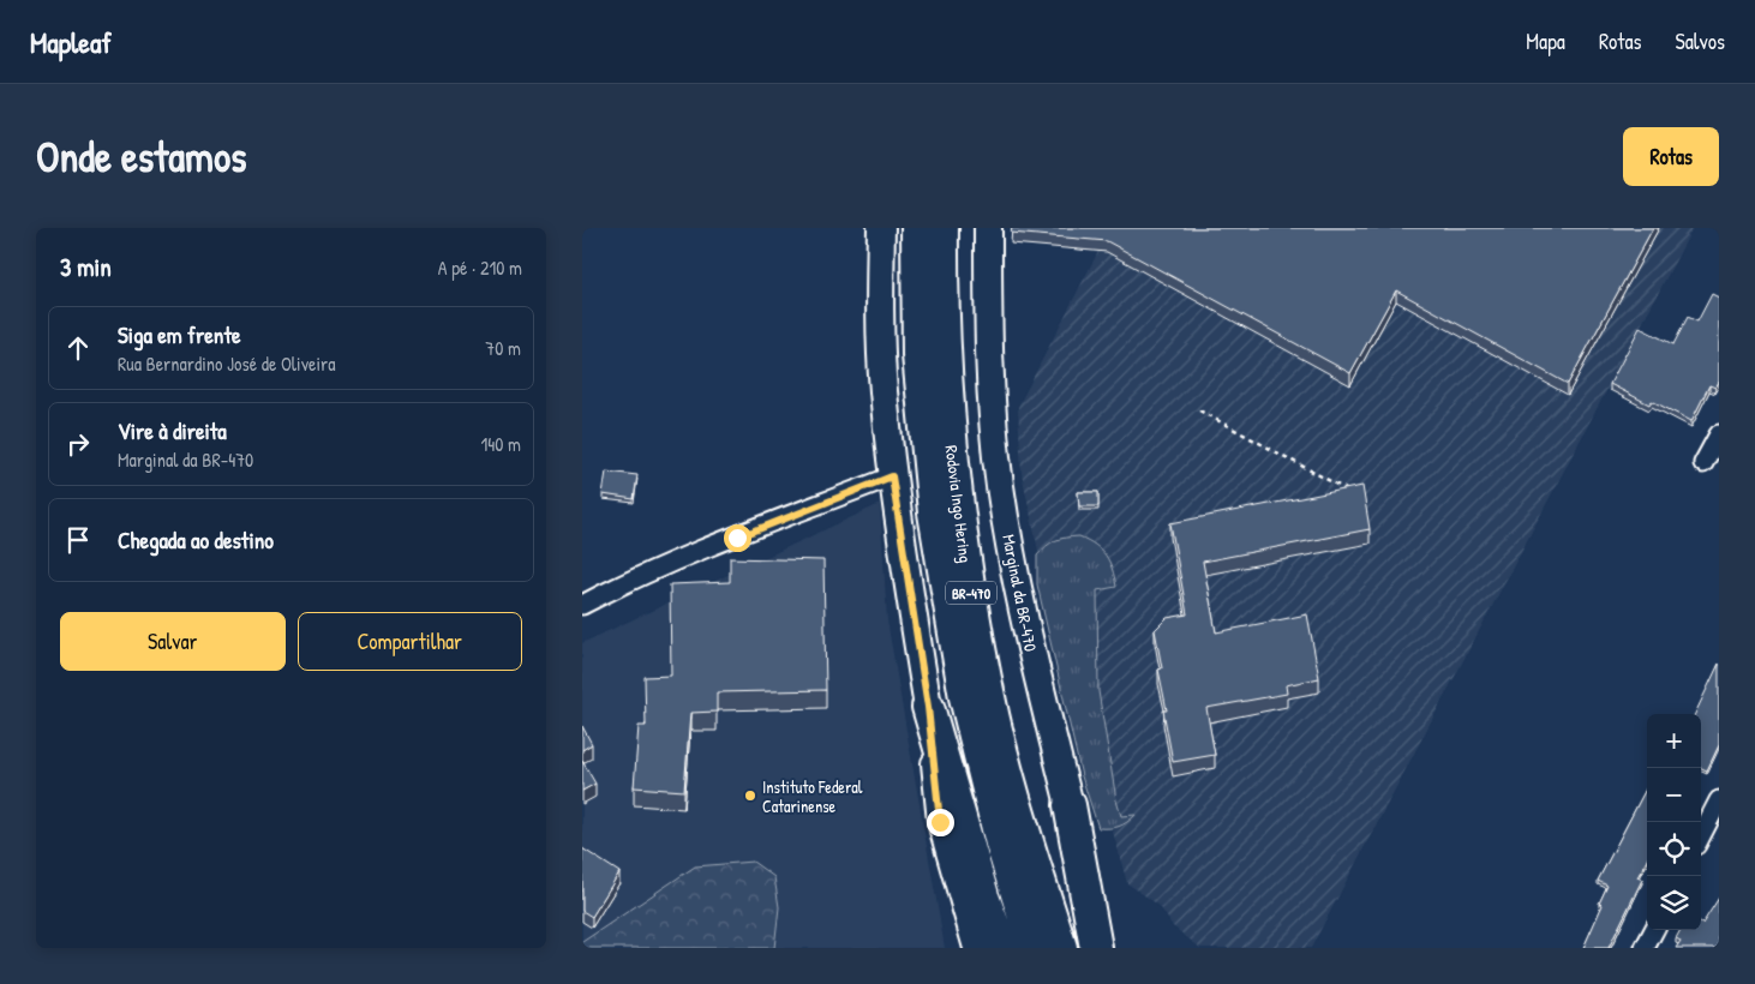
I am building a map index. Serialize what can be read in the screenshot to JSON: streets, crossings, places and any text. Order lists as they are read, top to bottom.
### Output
{
  "streets": {
    "highway": ["Rodovia Ingo Hering", "BR-470"],
    "main road": ["Marginal da BR-470"]
  },
  "places": ["Instituto Federal Catarinense"],
  "page": {
    "header": "Mapleaf",
    "nav": ["Mapa", "Rotas", "Salvos"],
    "buttons": [
      "Rotas",
      ["Salvar", "Compartilhar"]
    ],
    "title": "Onde estamos",
    "heading": ["3 min", "A pé · 210 m"],
    "list": [
      ["Siga em frente", "Rua Bernardino José de Oliveira", "70 m"],
      ["Vire à direita", "Marginal da BR-470", "140 m"],
      "Chegada ao destino"
    ],
    "map_buttons": ["+", "−"]
  }
}
